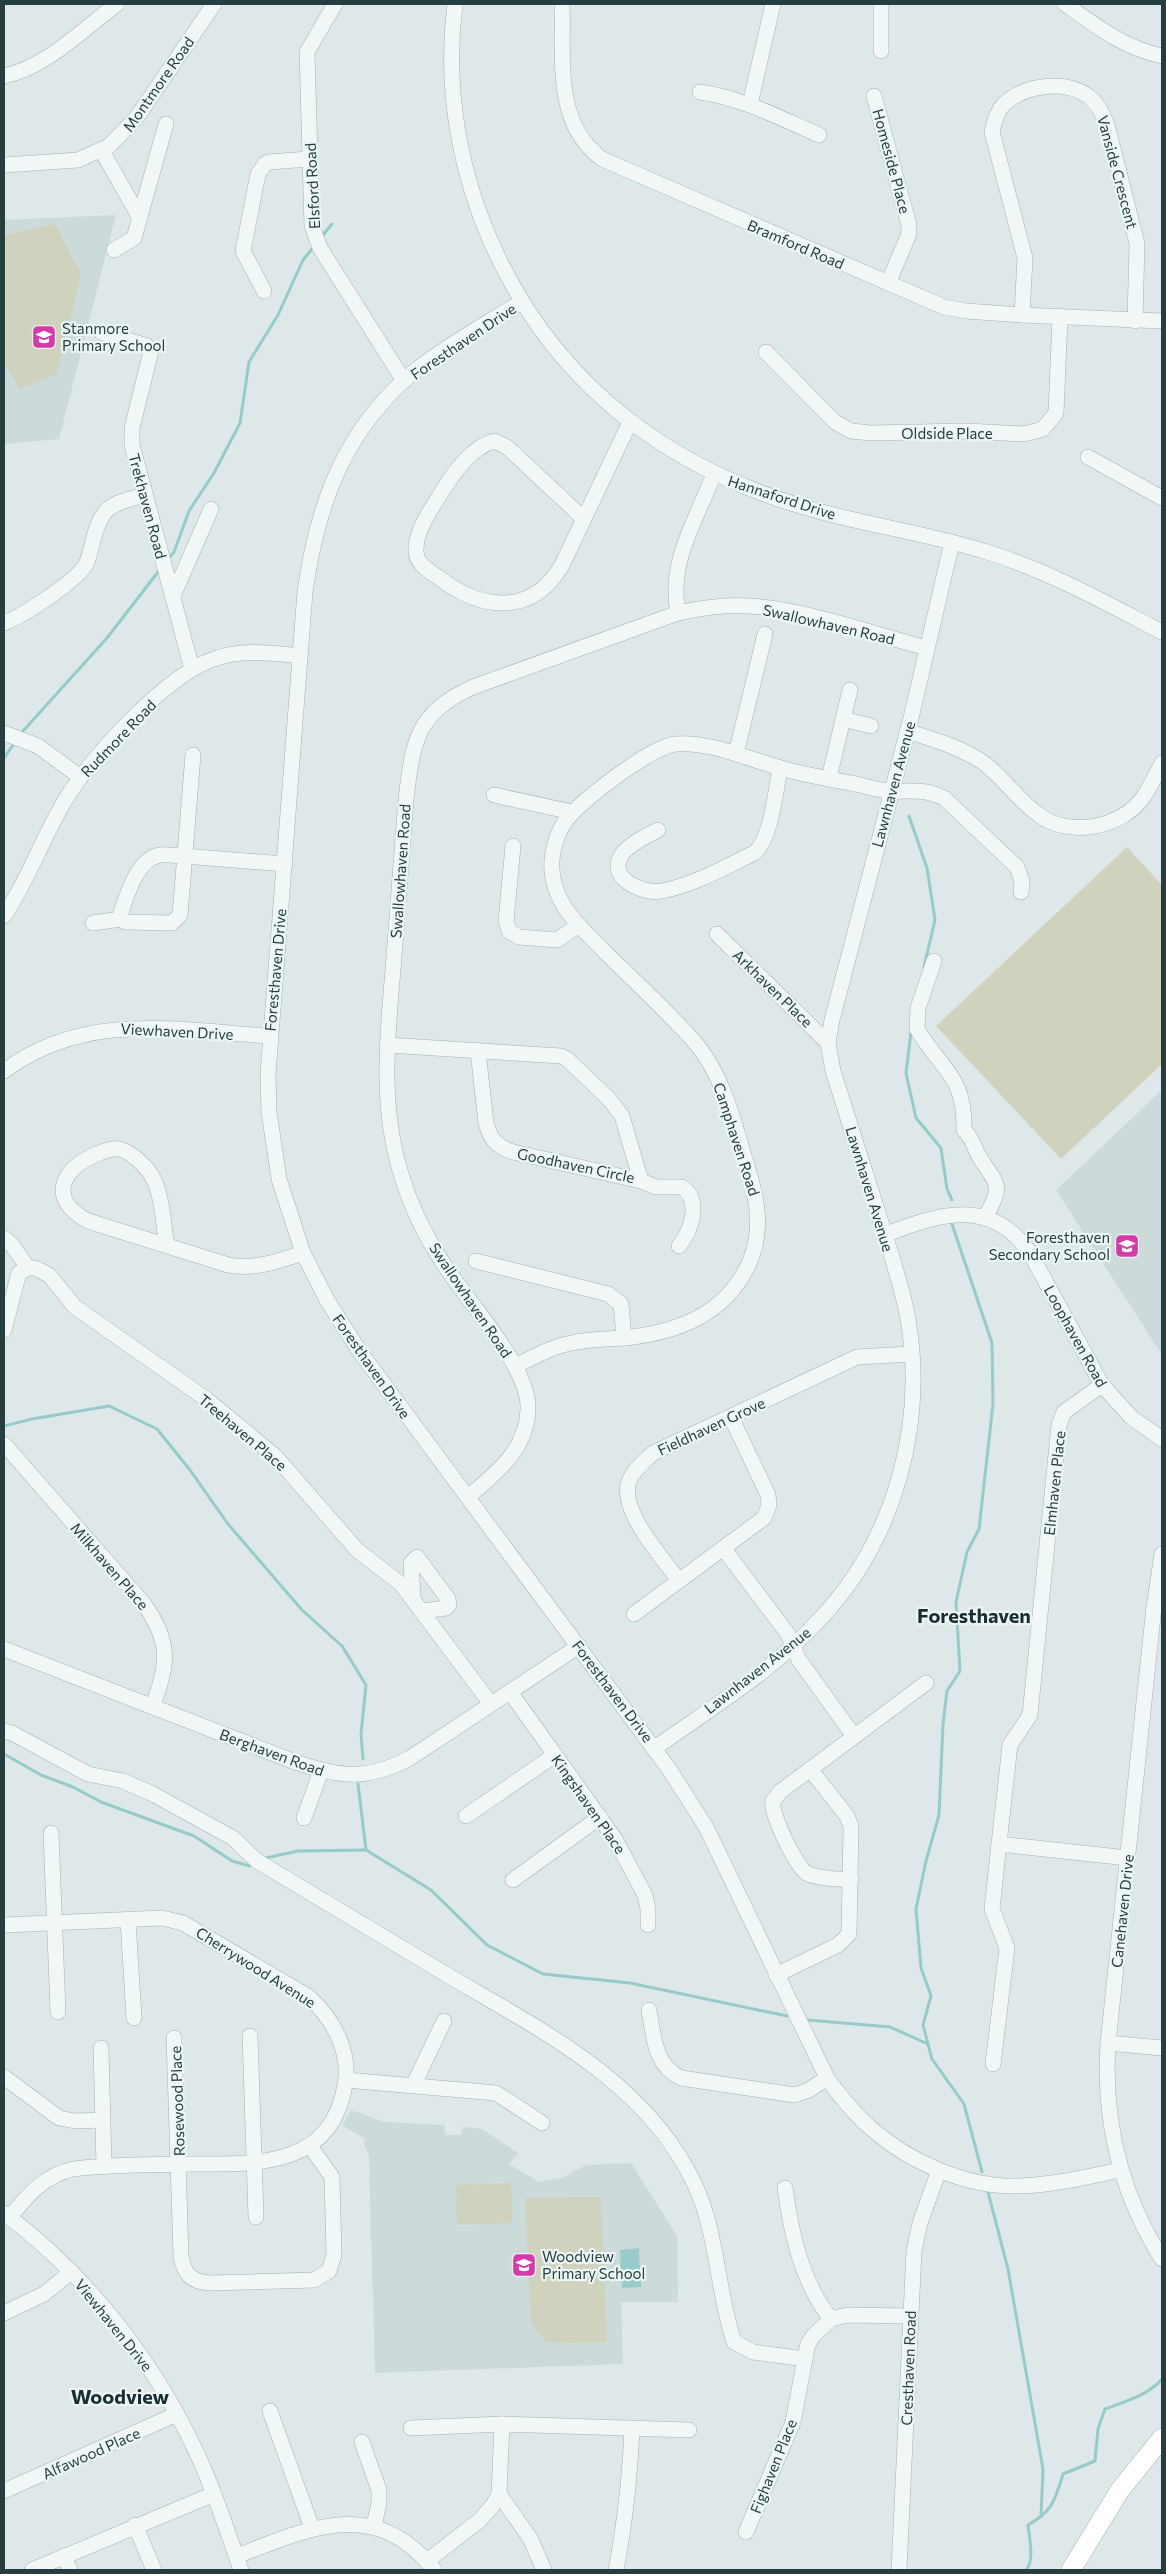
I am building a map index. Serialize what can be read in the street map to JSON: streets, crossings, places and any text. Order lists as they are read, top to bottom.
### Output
{
  "streets": {
    "street": [
      "Montmore Road",
      "Homeside Place",
      "Vanside Crescent",
      "Elsford Road",
      "Bramford Road",
      "Foresthaven Drive",
      "Oldside Place",
      "Hannaford Drive",
      "Trekhaven Road",
      "Swallowhaven Road",
      "Rudmore Road",
      "Lawnhaven Avenue",
      "Arkhaven Place",
      "Viewhaven Drive",
      "Camphaven Road",
      "Goodhaven Circle",
      "Loophaven Road",
      "Fieldhaven Grove",
      "Treehaven Place",
      "Elmhaven Place",
      "Milkhaven Place",
      "Berghaven Road",
      "Kingshaven Place",
      "Canehaven Drive",
      "Cherrywood Avenue",
      "Rosewood Place",
      "Cresthaven Road",
      "Alfawood Place",
      "Fighaven Place"
    ]
  },
  "crossings": [
    ["Homeside Place", "Bramford Road"],
    ["Vanside Crescent", "Bramford Road"],
    ["Elsford Road", "Foresthaven Drive"],
    ["Bramford Road", "Oldside Place"],
    ["Foresthaven Drive", "Hannaford Drive"],
    ["Foresthaven Drive", "Swallowhaven Road"],
    ["Foresthaven Drive", "Rudmore Road"],
    ["Foresthaven Drive", "Lawnhaven Avenue"],
    ["Foresthaven Drive", "Viewhaven Drive"],
    ["Foresthaven Drive", "Berghaven Road"],
    ["Foresthaven Drive", "Canehaven Drive"],
    ["Foresthaven Drive", "Cresthaven Road"],
    ["Hannaford Drive", "Lawnhaven Avenue"],
    ["Trekhaven Road", "Rudmore Road"],
    ["Swallowhaven Road", "Lawnhaven Avenue"],
    ["Swallowhaven Road", "Camphaven Road"],
    ["Swallowhaven Road", "Goodhaven Circle"],
    ["Lawnhaven Avenue", "Arkhaven Place"],
    ["Lawnhaven Avenue", "Camphaven Road"],
    ["Lawnhaven Avenue", "Loophaven Road"],
    ["Lawnhaven Avenue", "Fieldhaven Grove"],
    ["Viewhaven Drive", "Cherrywood Avenue"],
    ["Viewhaven Drive", "Alfawood Place"],
    ["Loophaven Road", "Elmhaven Place"],
    ["Treehaven Place", "Berghaven Road"],
    ["Milkhaven Place", "Berghaven Road"],
    ["Berghaven Road", "Kingshaven Place"],
    ["Cherrywood Avenue", "Rosewood Place"]
  ],
  "districts": ["Foresthaven", "Woodview"],
  "places": {
    "school or university": ["Stanmore Primary School", "Foresthaven Secondary School", "Woodview Primary School"]
  }
}
